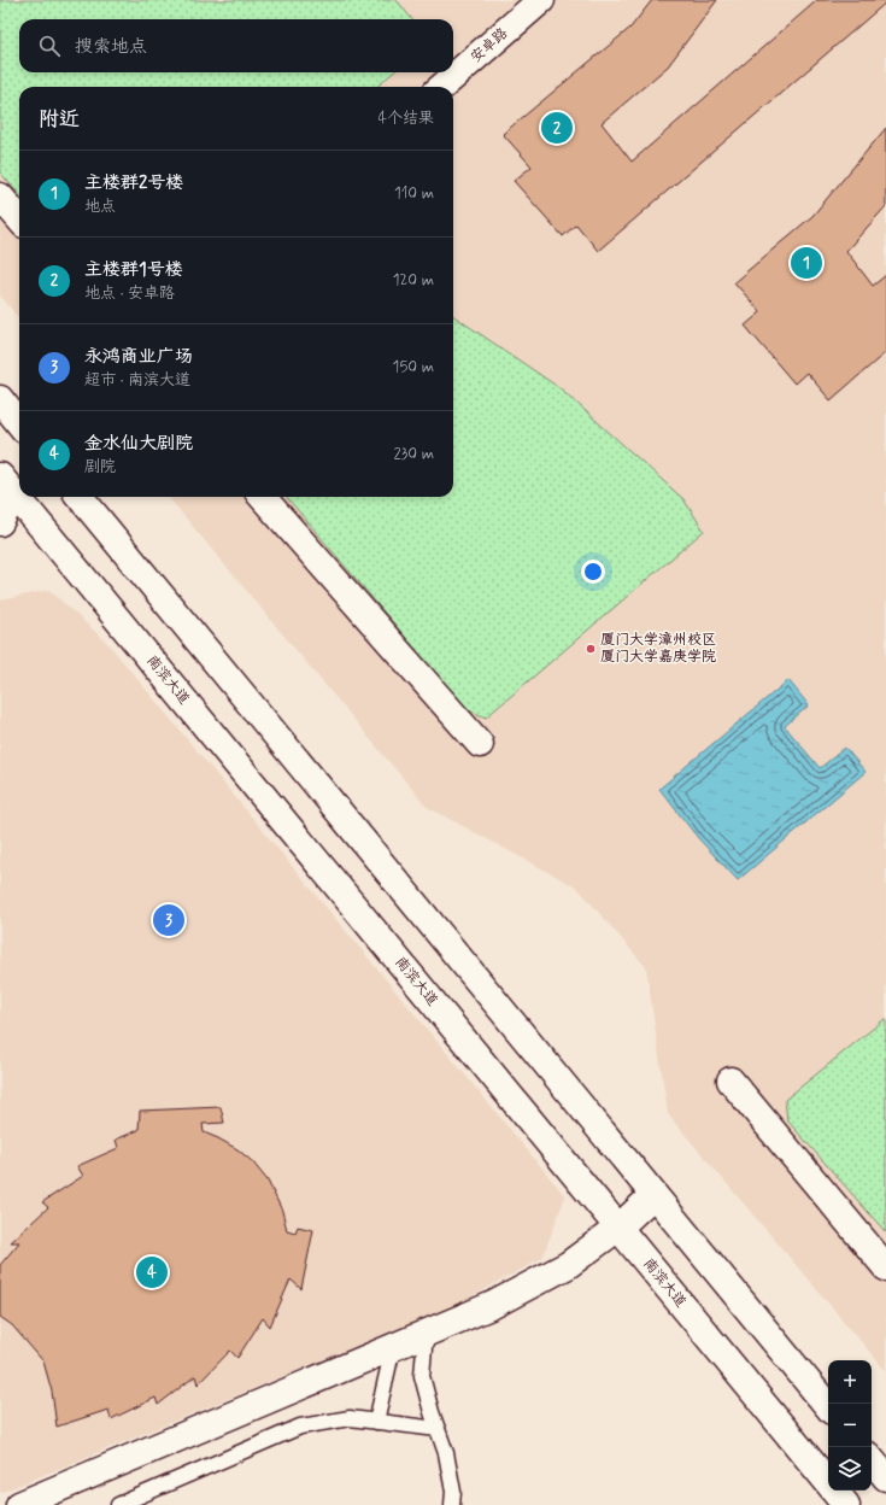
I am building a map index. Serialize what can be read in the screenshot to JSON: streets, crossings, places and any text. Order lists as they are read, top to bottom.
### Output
{
  "streets": {
    "main road": ["安卓路", "南滨大道"]
  },
  "places": ["厦门大学漳州校区 厦门大学嘉庚学院"],
  "page": {
    "search": "搜索地点",
    "heading": ["附近", "4个结果"],
    "pins": [
      "2",
      "1",
      "3",
      "4"
    ],
    "list": [
      {
        "mark": "1",
        "name": "主楼群2号楼",
        "note": "地点",
        "value": "110 m"
      },
      {
        "mark": "2",
        "name": "主楼群1号楼",
        "note": "地点 · 安卓路",
        "value": "120 m"
      },
      {
        "mark": "3",
        "name": "永鸿商业广场",
        "note": "超市 · 南滨大道",
        "value": "150 m"
      },
      {
        "mark": "4",
        "name": "金水仙大剧院",
        "note": "剧院",
        "value": "230 m"
      }
    ],
    "map_buttons": ["+", "−"]
  }
}
